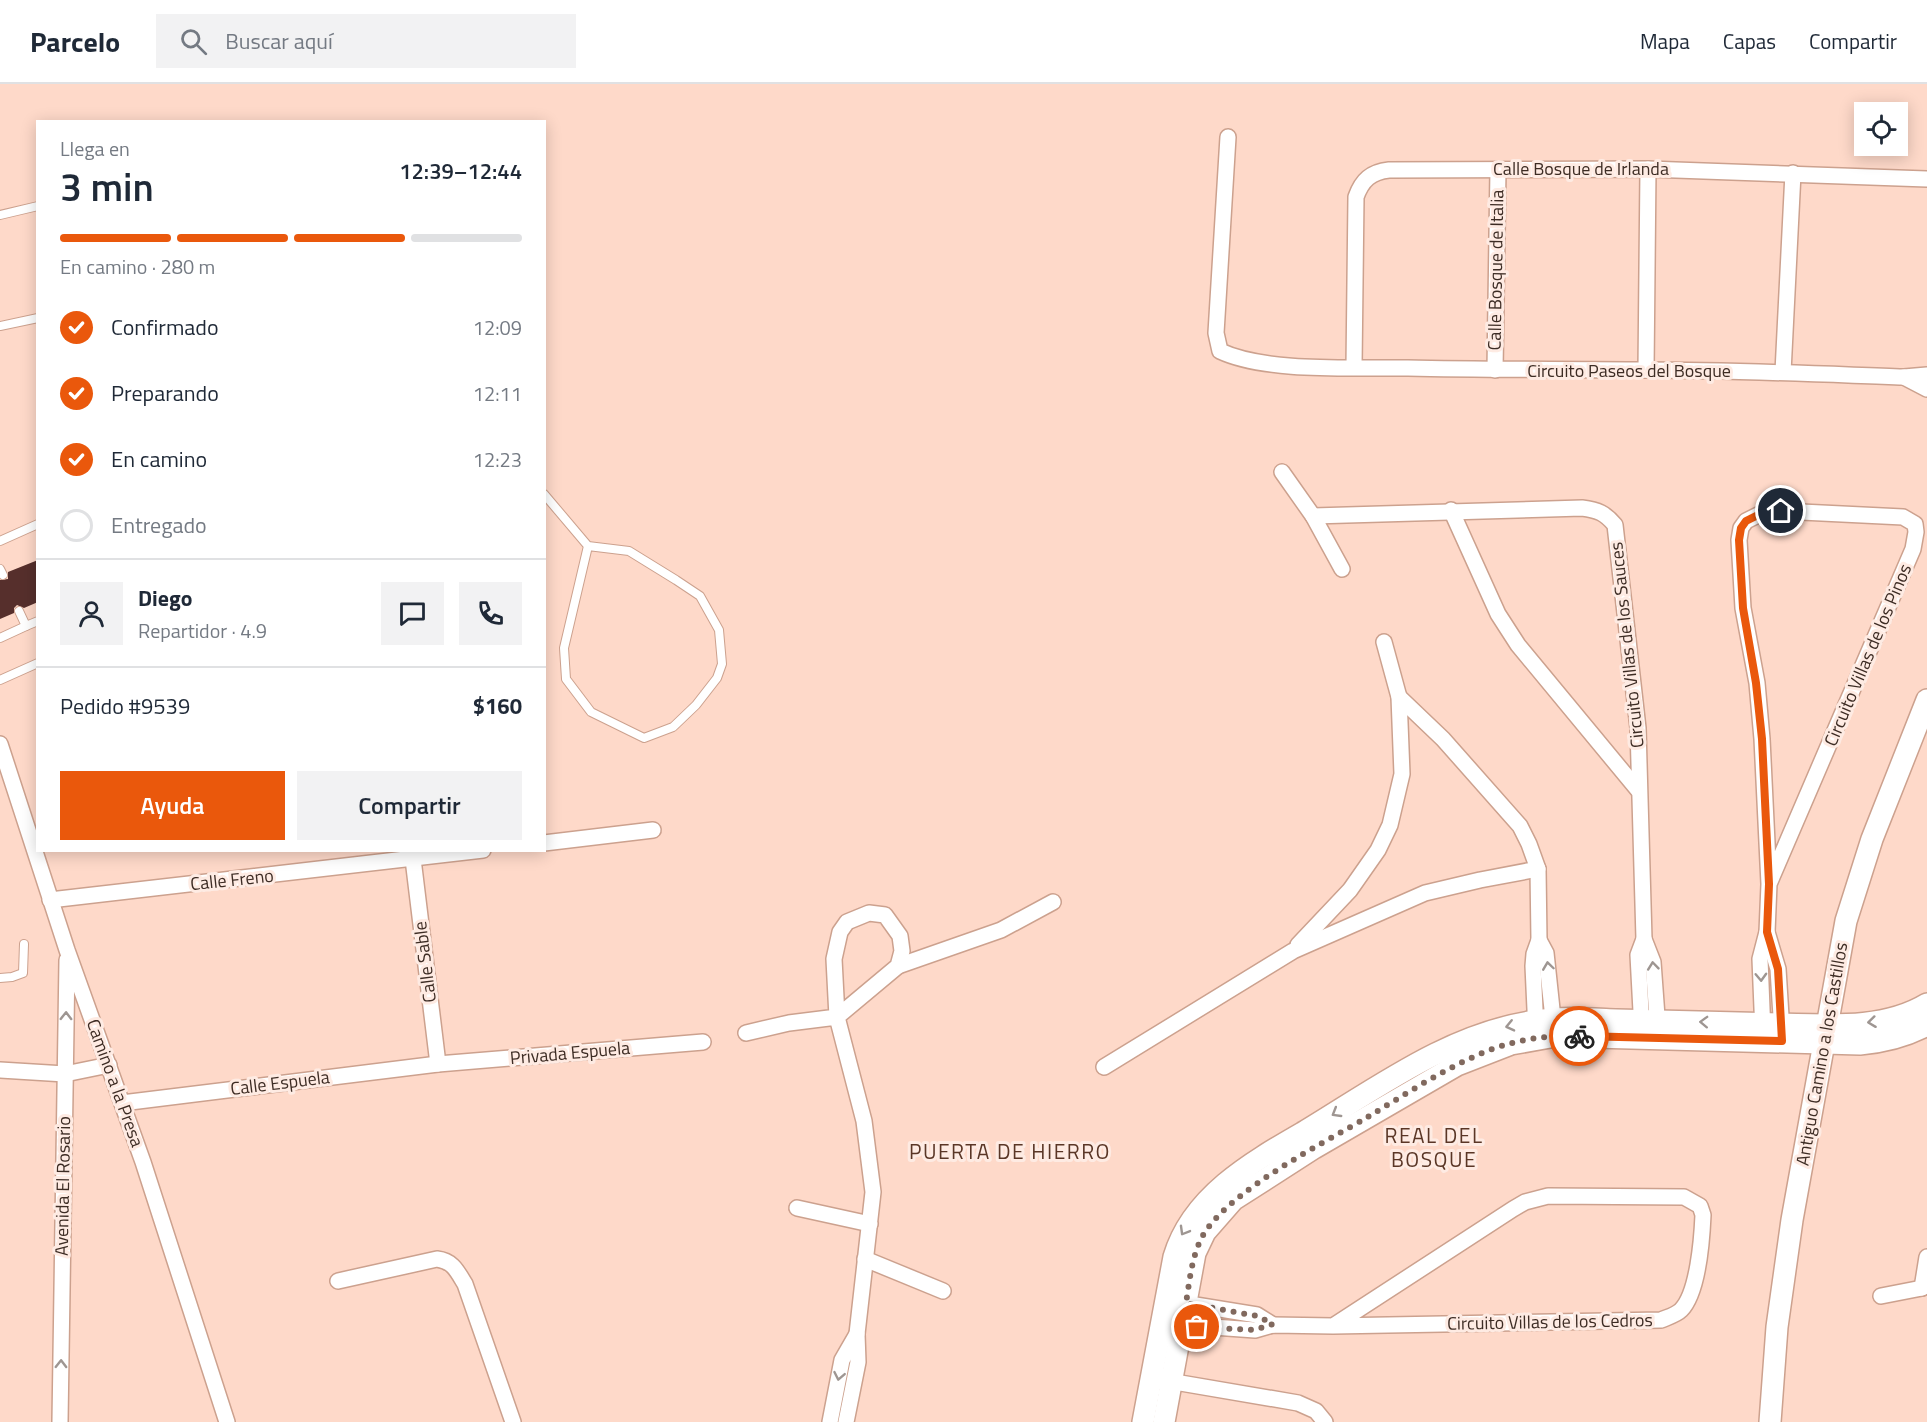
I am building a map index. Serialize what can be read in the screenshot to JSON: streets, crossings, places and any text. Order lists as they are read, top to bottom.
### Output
{
  "streets": {
    "street": [
      "Calle Bosque de Irlanda",
      "Calle Bosque de Italia",
      "Circuito Paseos del Bosque",
      "Circuito Villas de los Sauces",
      "Circuito Villas de los Pinos",
      "Calle Freno",
      "Calle Sable",
      "Privada Espuela",
      "Antiguo Camino a los Castillos",
      "Camino a la Presa",
      "Calle Espuela",
      "Avenida El Rosario",
      "Circuito Villas de los Cedros"
    ]
  },
  "crossings": [
    ["Calle Bosque de Irlanda", "Calle Bosque de Italia"],
    ["Calle Bosque de Irlanda", "Circuito Paseos del Bosque"],
    ["Calle Bosque de Italia", "Circuito Paseos del Bosque"],
    ["Calle Freno", "Calle Sable"],
    ["Calle Freno", "Camino a la Presa"],
    ["Calle Sable", "Privada Espuela"],
    ["Calle Sable", "Calle Espuela"],
    ["Privada Espuela", "Calle Espuela"],
    ["Camino a la Presa", "Calle Espuela"],
    ["Camino a la Presa", "Avenida El Rosario"]
  ],
  "one_way": ["Avenida El Rosario"],
  "districts": ["REAL DEL BOSQUE", "PUERTA DE HIERRO"],
  "page": {
    "header": "Parcelo",
    "search": "Buscar aquí",
    "nav": ["Mapa", "Capas", "Compartir"],
    "heading": ["3 min", "Llega en", "12:39–12:44"],
    "panel": [
      "Diego",
      "Repartidor · 4.9",
      "Pedido #9539",
      "$160"
    ],
    "bar": "En camino · 280 m",
    "list": [
      ["Confirmado", "12:09"],
      ["Preparando", "12:11"],
      ["En camino", "12:23"],
      "Entregado"
    ],
    "buttons": ["Ayuda", "Compartir"]
  }
}
